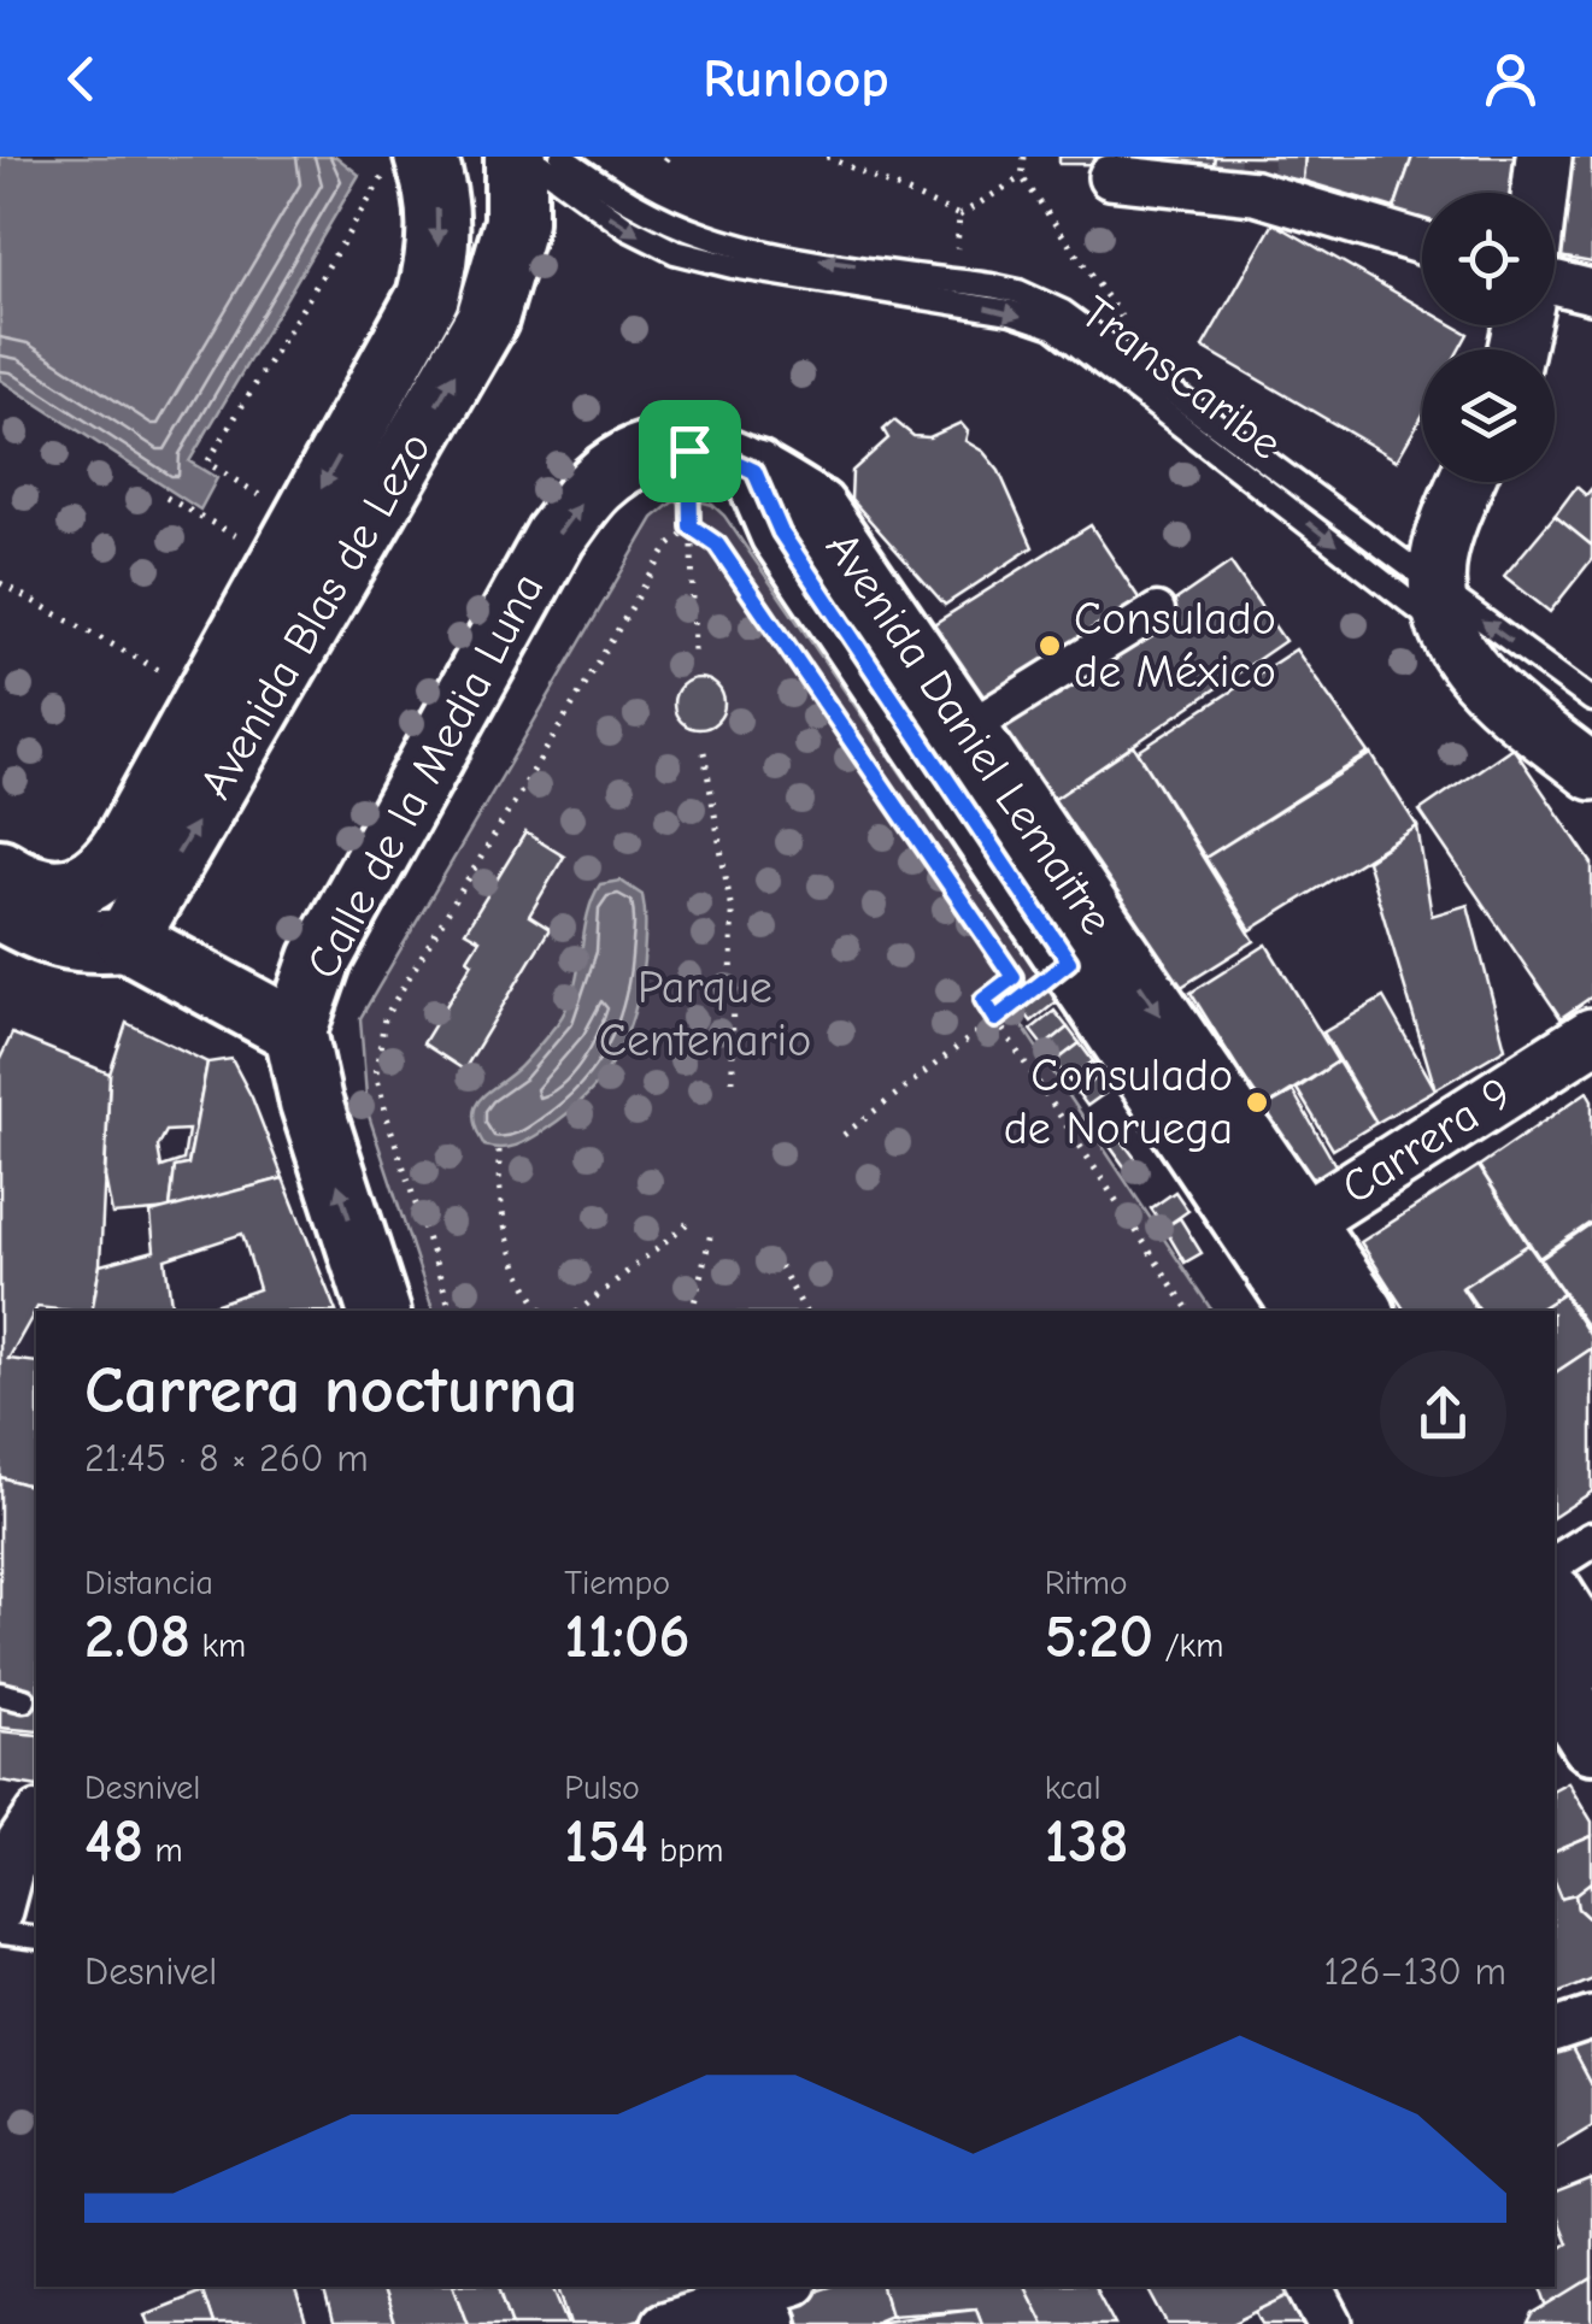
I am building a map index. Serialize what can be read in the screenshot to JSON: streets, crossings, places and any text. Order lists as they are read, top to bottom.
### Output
{
  "streets": {
    "main road": ["Avenida Blas de Lezo", "Avenida Daniel Lemaitre", "Calle de la Media Luna"],
    "street": ["Carrera 9"],
    "lane": ["TransCaribe"]
  },
  "crossings": [
    ["Avenida Daniel Lemaitre", "Calle de la Media Luna"],
    ["Avenida Daniel Lemaitre", "Carrera 9"]
  ],
  "one_way": ["Calle de la Media Luna"],
  "parks": ["Parque Centenario"],
  "places": ["Consulado de México", "Consulado de Noruega"],
  "page": {
    "header": "Runloop",
    "heading": ["Carrera nocturna", "21:45 · 8 × 260 m"],
    "stats": [
      ["Distancia", "2.08 km"],
      ["Tiempo", "11:06"],
      ["Ritmo", "5:20 /km"],
      ["Desnivel", "48 m"],
      ["Pulso", "154 bpm"],
      ["kcal", "138"]
    ],
    "chart": ["Desnivel", "126–130 m"]
  }
}
